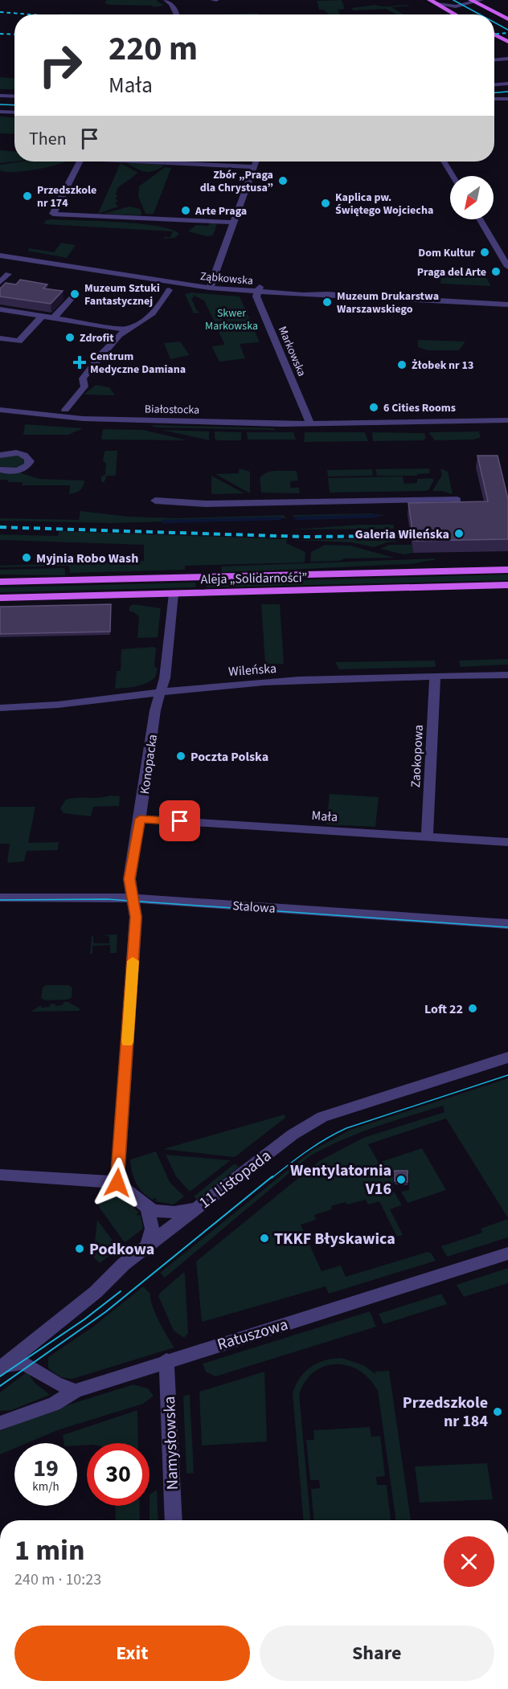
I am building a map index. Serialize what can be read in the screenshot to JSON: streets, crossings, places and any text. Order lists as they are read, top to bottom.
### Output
{
  "streets": {
    "main road": ["Aleja „Solidarności”"],
    "street": [
      "Ząbkowska",
      "Markowska",
      "Białostocka",
      "Wileńska",
      "Zaokopowa",
      "Konopacka",
      "Mała",
      "Stalowa",
      "11 Listopada",
      "Ratuszowa",
      "Namysłowska"
    ]
  },
  "crossings": [
    ["Ząbkowska", "Markowska"],
    ["Markowska", "Białostocka"],
    ["Aleja „Solidarności”", "Konopacka"],
    ["Wileńska", "Zaokopowa"],
    ["Wileńska", "Konopacka"],
    ["Zaokopowa", "Mała"],
    ["Konopacka", "Mała"],
    ["Konopacka", "Stalowa"],
    ["Ratuszowa", "Namysłowska"]
  ],
  "parks": ["Skwer Markowska"],
  "places": {
    "other": [
      "Zbór „Praga dla Chrystusa”",
      "Przedszkole nr 174",
      "Kaplica pw. Świętego Wojciecha",
      "Arte Praga",
      "Dom Kultur",
      "Praga del Arte",
      "Muzeum Sztuki Fantastycznej",
      "Muzeum Drukarstwa Warszawskiego",
      "Zdrofit",
      "Żłobek nr 13",
      "6 Cities Rooms",
      "Galeria Wileńska",
      "Myjnia Robo Wash",
      "Poczta Polska",
      "Loft 22",
      "Wentylatornia V16",
      "TKKF Błyskawica",
      "Podkowa",
      "Przedszkole nr 184"
    ],
    "health": ["Centrum Medyczne Damiana"]
  },
  "north": "bottom left",
  "page": {
    "turn": ["220 m", "Mała"],
    "then": "Then",
    "speed": "19 km/h",
    "limit": "30",
    "heading": ["1 min", "240 m · 10:23"],
    "buttons": ["Exit", "Share"]
  }
}
